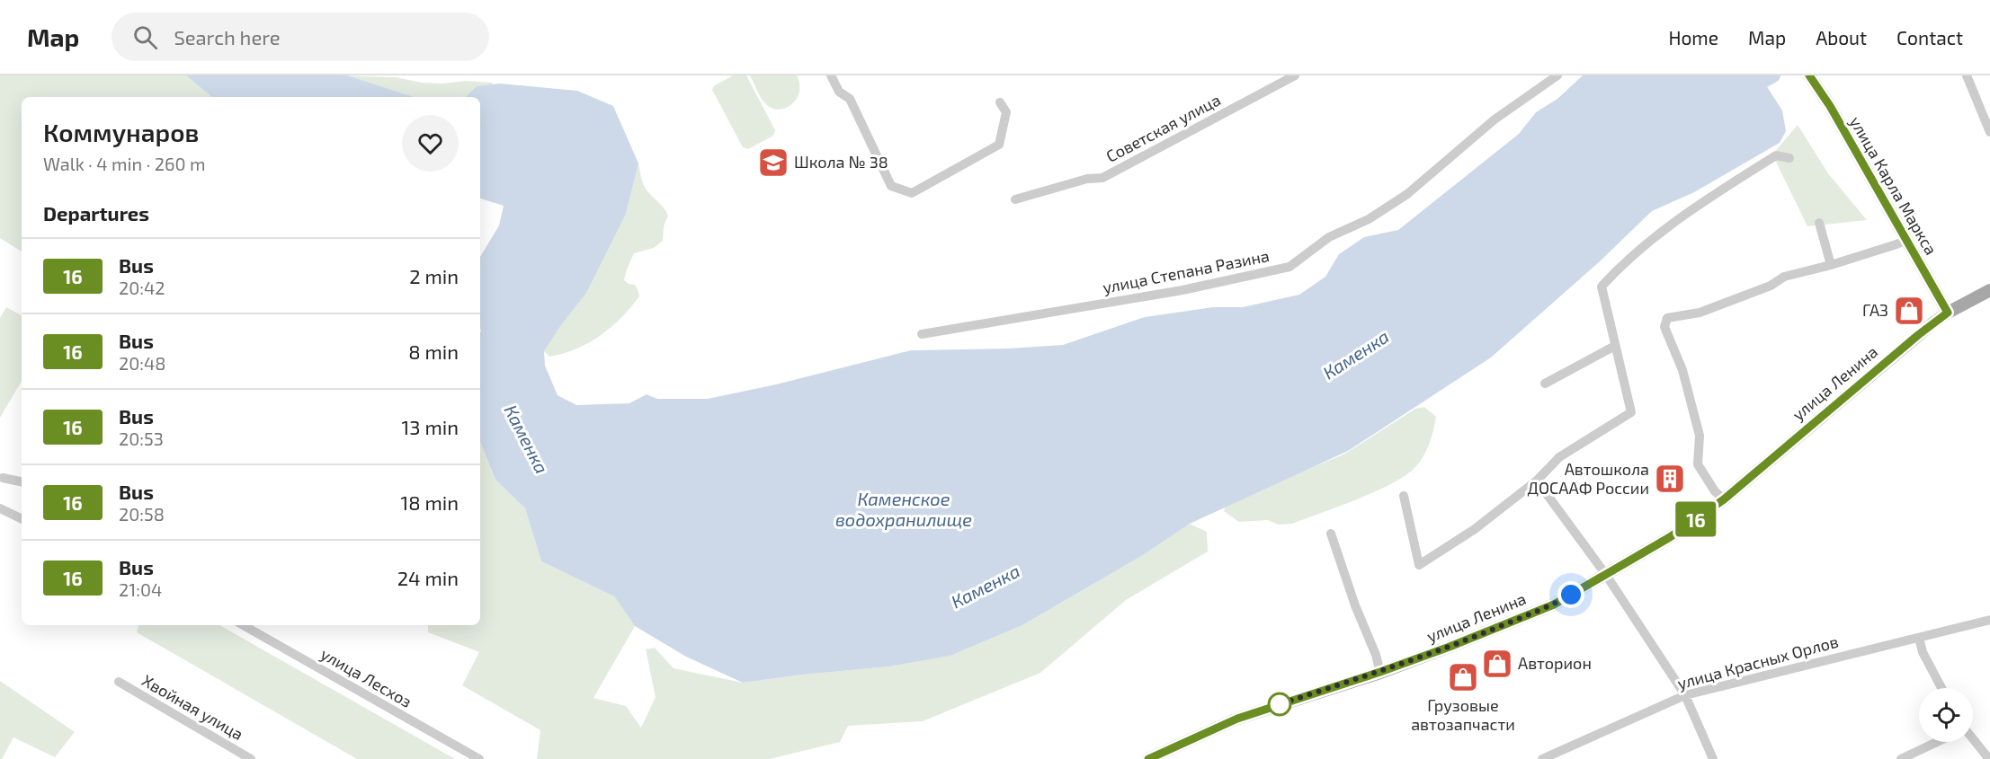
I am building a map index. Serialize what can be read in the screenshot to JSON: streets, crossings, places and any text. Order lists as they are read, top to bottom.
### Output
{
  "streets": {
    "main road": ["улица Карла Маркса", "улица Ленина"],
    "street": [
      "Советская улица",
      "улица Степана Разина",
      "улица Красных Орлов",
      "улица Лесхоз",
      "Хвойная улица"
    ]
  },
  "crossings": [
    ["улица Карла Маркса", "улица Ленина"]
  ],
  "water": ["Каменка", "Каменское водохранилище"],
  "places": {
    "school or university": ["Школа № 38"],
    "shop": ["ГАЗ", "Авторион", "Грузовые автозапчасти"],
    "building": ["Автошкола ДОСААФ России"]
  },
  "lines": ["bus line 16"],
  "page": {
    "header": "Map",
    "search": "Search here",
    "nav": [
      "Home",
      "Map",
      "About",
      "Contact"
    ],
    "on_map": "16",
    "heading": [
      ["Коммунаров", "Walk · 4 min · 260 m"],
      "Departures"
    ],
    "list": [
      {
        "mark": "16",
        "name": "Bus",
        "note": "20:42",
        "value": "2 min"
      },
      {
        "mark": "16",
        "name": "Bus",
        "note": "20:48",
        "value": "8 min"
      },
      {
        "mark": "16",
        "name": "Bus",
        "note": "20:53",
        "value": "13 min"
      },
      {
        "mark": "16",
        "name": "Bus",
        "note": "20:58",
        "value": "18 min"
      },
      {
        "mark": "16",
        "name": "Bus",
        "note": "21:04",
        "value": "24 min"
      }
    ]
  }
}
